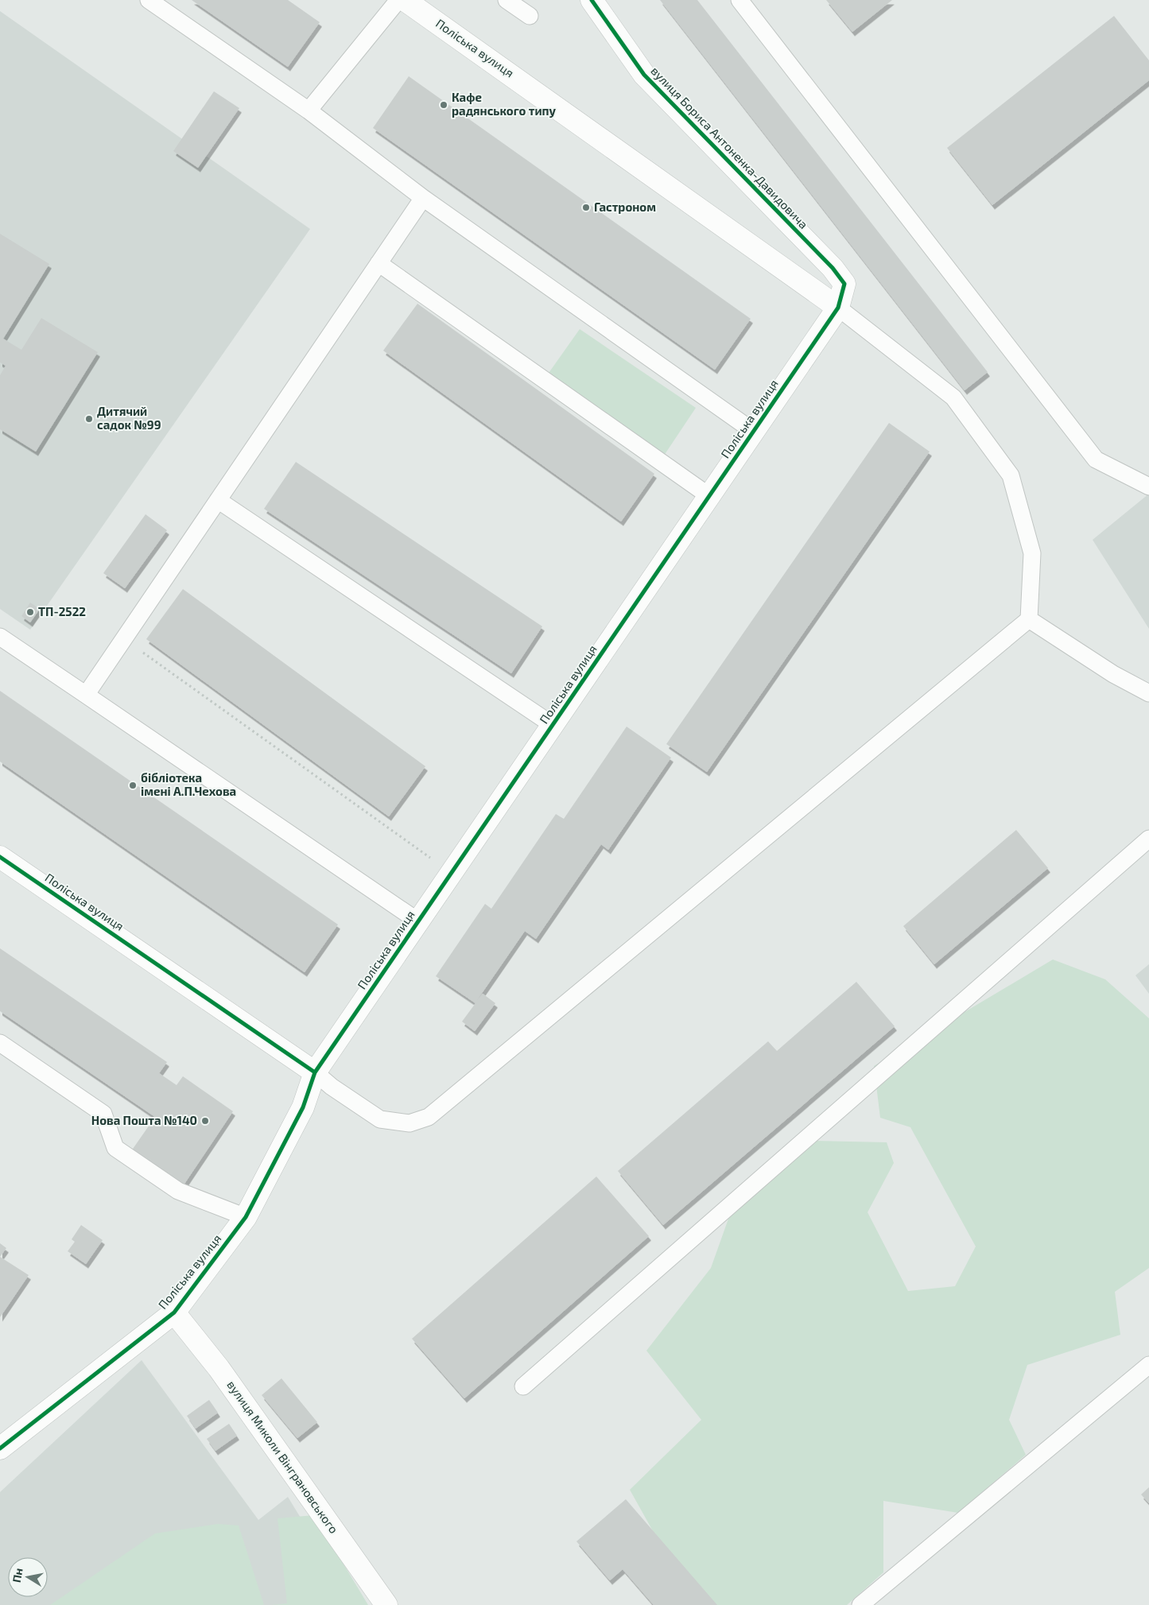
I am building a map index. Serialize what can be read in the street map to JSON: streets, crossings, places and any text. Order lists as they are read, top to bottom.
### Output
{
  "streets": {
    "street": ["Поліська вулиця", "вулиця Бориса Антоненка-Давидовича", "вулиця Миколи Вінграновського"]
  },
  "crossings": [
    ["Поліська вулиця", "вулиця Бориса Антоненка-Давидовича"],
    ["Поліська вулиця", "вулиця Миколи Вінграновського"]
  ],
  "places": [
    "Кафе радянського типу",
    "Гастроном",
    "Дитячий садок №99",
    "ТП-2522",
    "бібліотека імені А.П.Чехова",
    "Нова Пошта №140"
  ],
  "north": "left"
}
